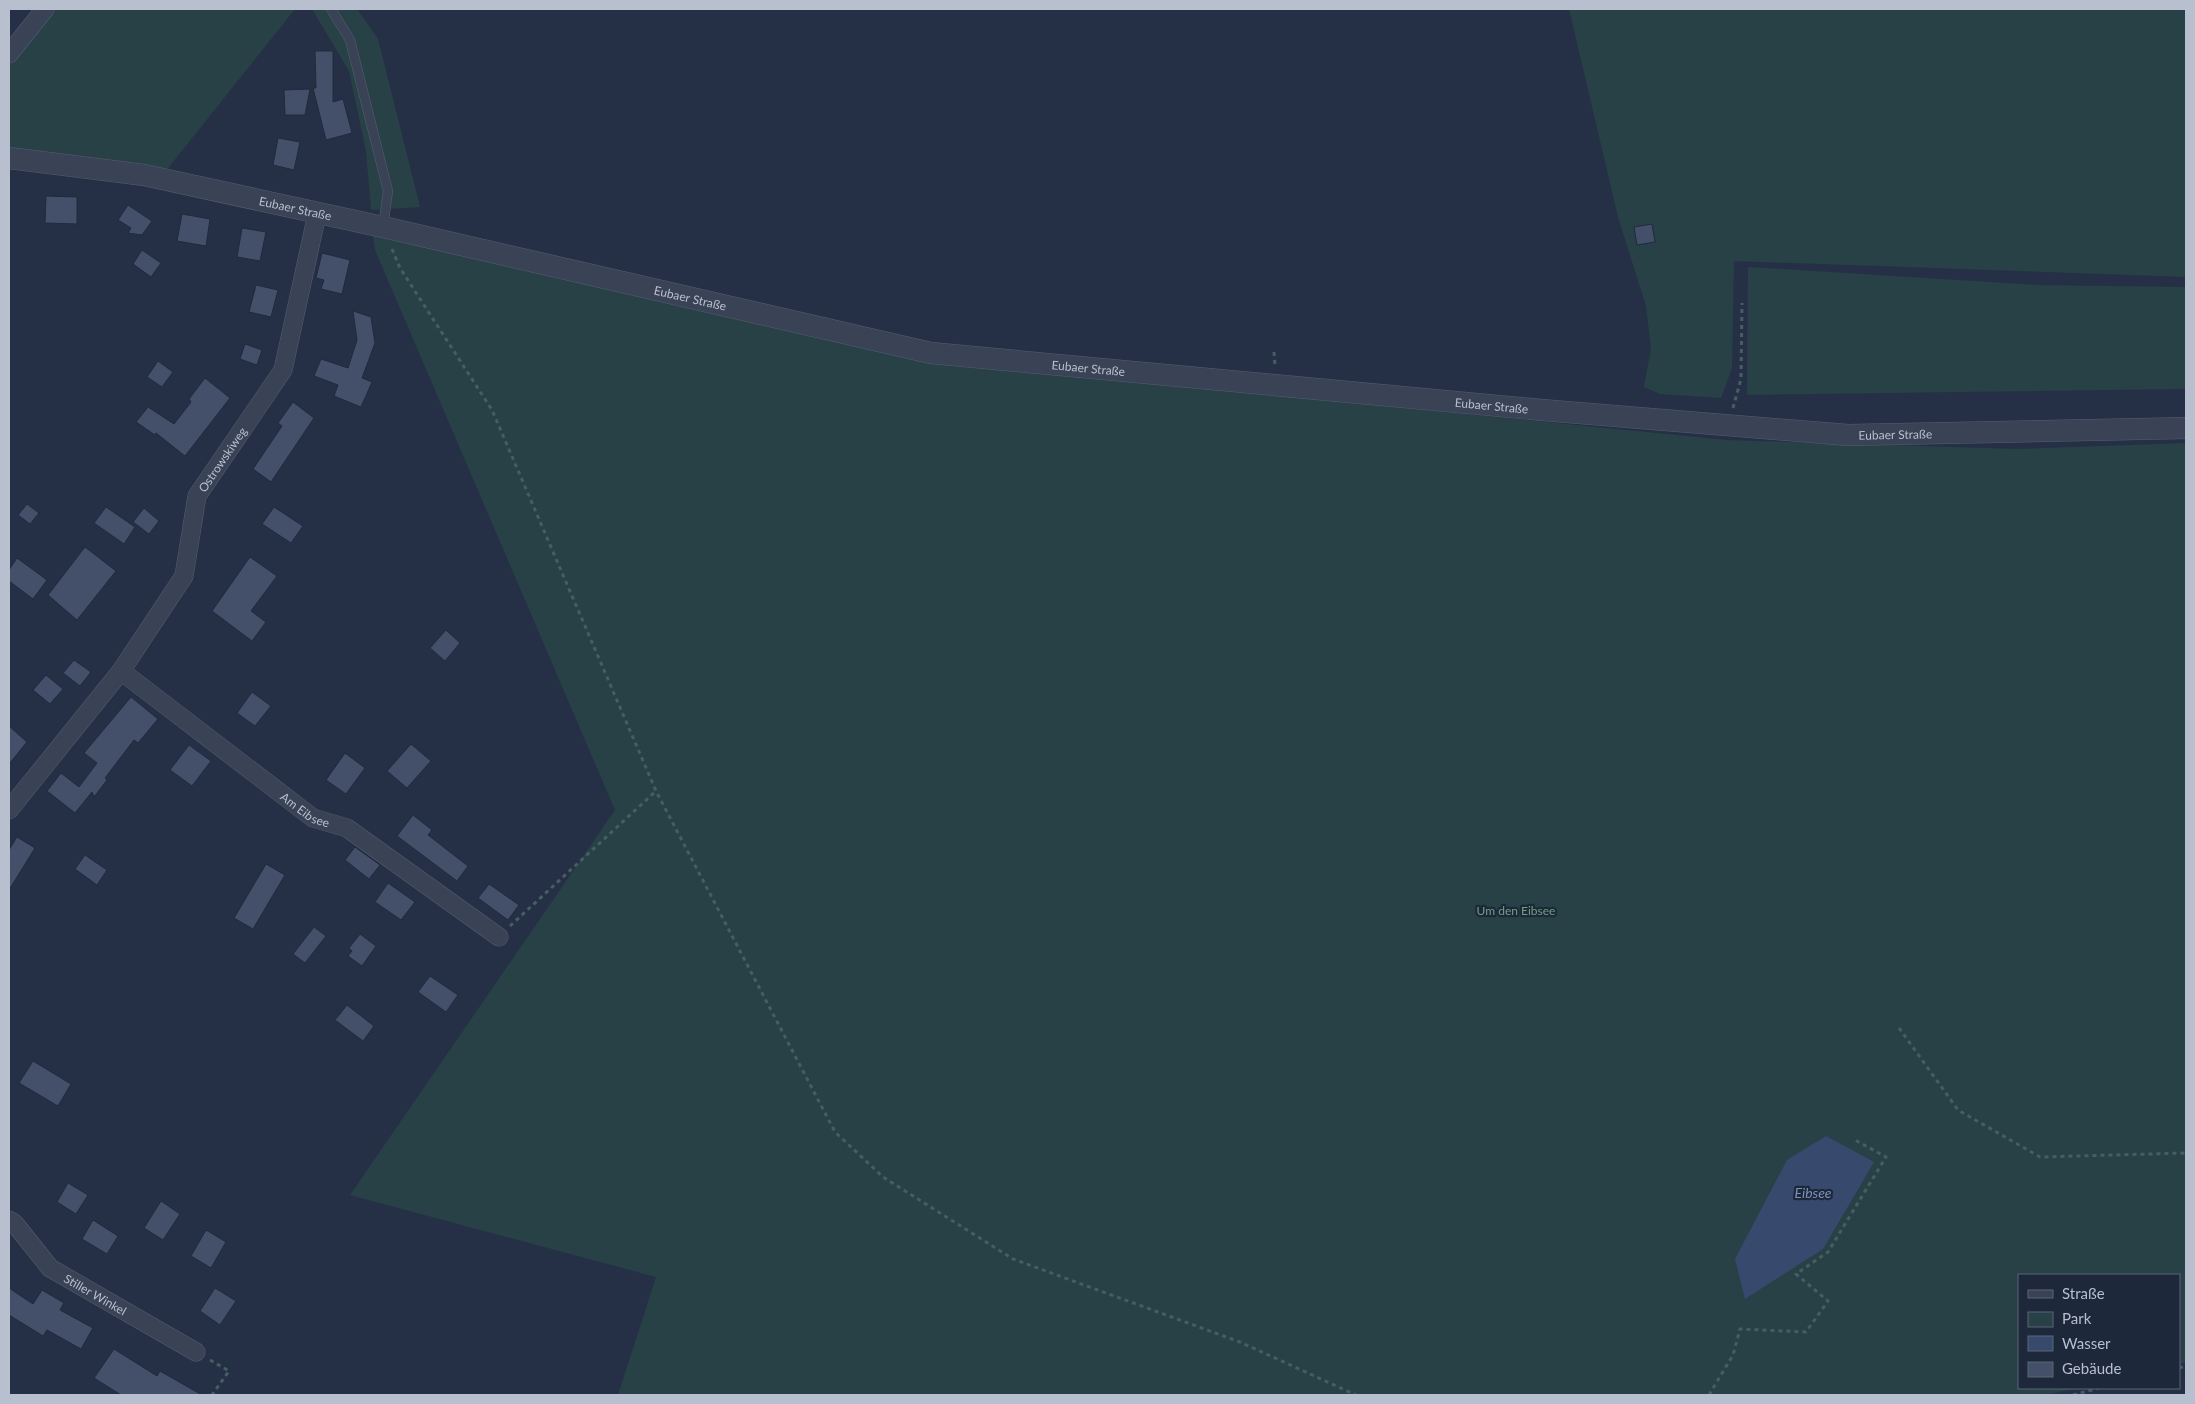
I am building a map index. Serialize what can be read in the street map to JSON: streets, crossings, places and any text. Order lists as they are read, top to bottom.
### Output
{
  "streets": {
    "street": [
      "Eubaer Straße",
      "Ostrowskiweg",
      "Am Eibsee",
      "Stiller Winkel"
    ]
  },
  "crossings": [
    ["Eubaer Straße", "Ostrowskiweg"],
    ["Ostrowskiweg", "Am Eibsee"]
  ],
  "water": ["Eibsee"],
  "parks": ["Um den Eibsee"],
  "legend": [
    "Straße",
    "Park",
    "Wasser",
    "Gebäude"
  ]
}
